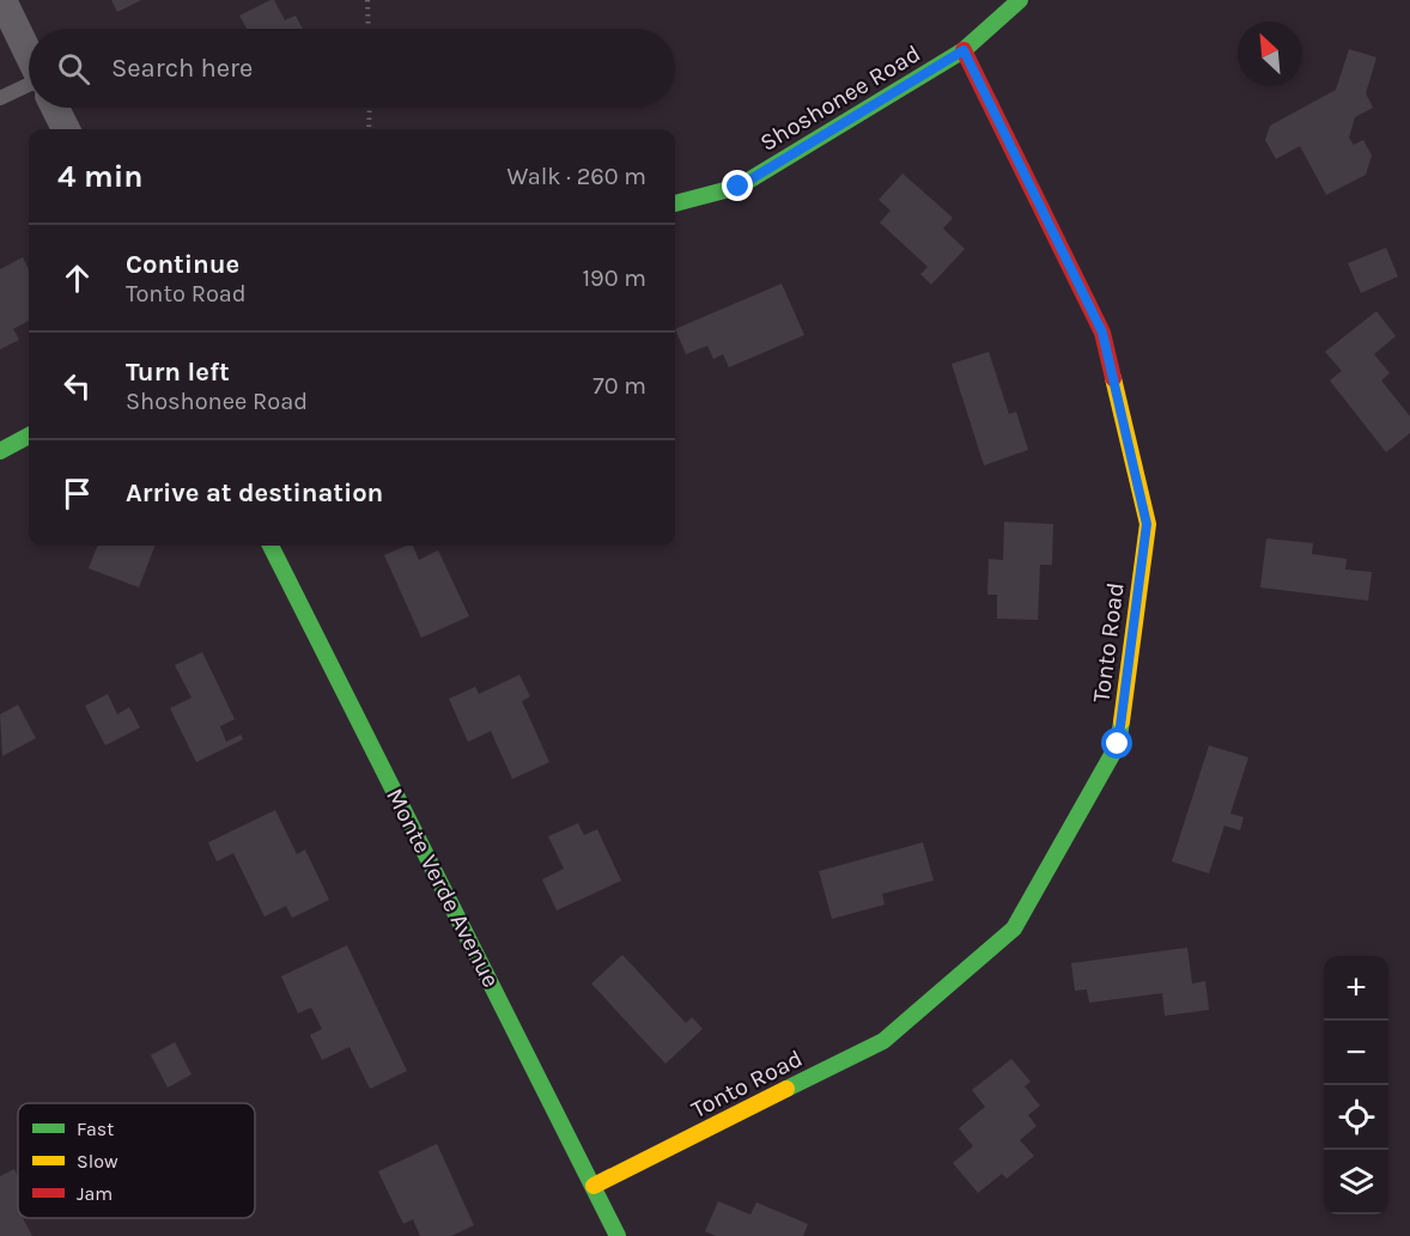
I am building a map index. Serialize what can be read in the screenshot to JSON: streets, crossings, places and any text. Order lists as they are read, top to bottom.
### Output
{
  "streets": {
    "street": ["Shoshonee Road", "Tonto Road", "Monte Verde Avenue"]
  },
  "crossings": [
    ["Shoshonee Road", "Tonto Road"],
    ["Tonto Road", "Monte Verde Avenue"]
  ],
  "legend": ["Fast", "Slow", "Jam"],
  "north": "top left",
  "page": {
    "search": "Search here",
    "heading": ["4 min", "Walk · 260 m"],
    "list": [
      ["Continue", "Tonto Road", "190 m"],
      ["Turn left", "Shoshonee Road", "70 m"],
      "Arrive at destination"
    ],
    "map_buttons": ["+", "−"]
  }
}
